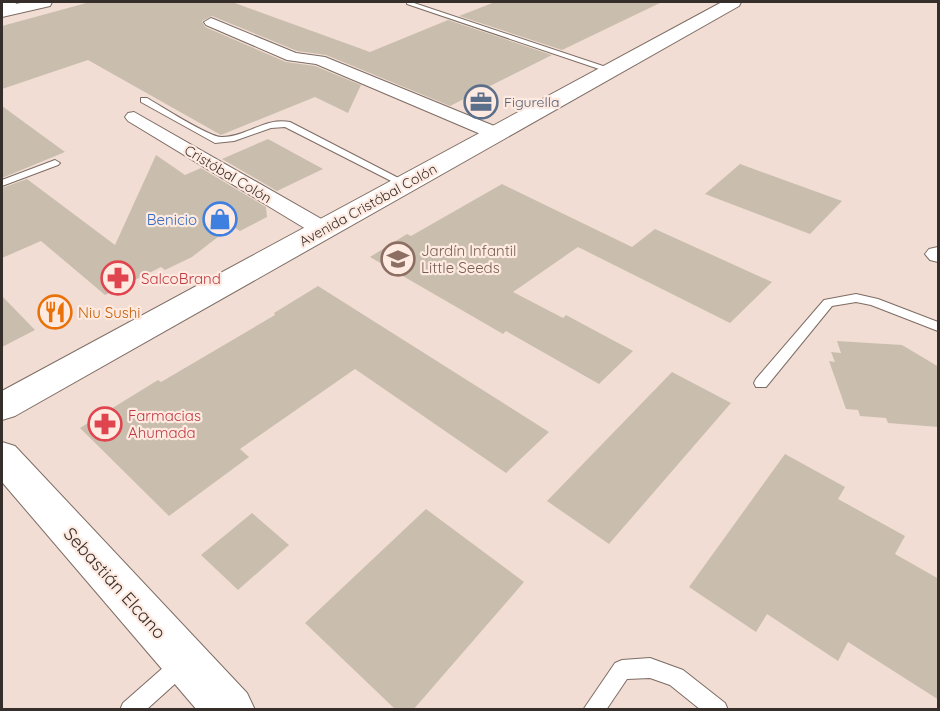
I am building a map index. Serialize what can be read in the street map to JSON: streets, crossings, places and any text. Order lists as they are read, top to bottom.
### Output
{
  "streets": {
    "main road": ["Avenida Cristóbal Colón", "Sebastián Elcano"],
    "street": ["Cristóbal Colón"]
  },
  "crossings": [
    ["Cristóbal Colón", "Avenida Cristóbal Colón"]
  ],
  "places": {
    "office": ["Figurella"],
    "shop": ["Benicio"],
    "school or university": ["Jardín Infantil Little Seeds"],
    "pharmacy": ["SalcoBrand", "Farmacias Ahumada"],
    "restaurant": ["Niu Sushi"]
  }
}
